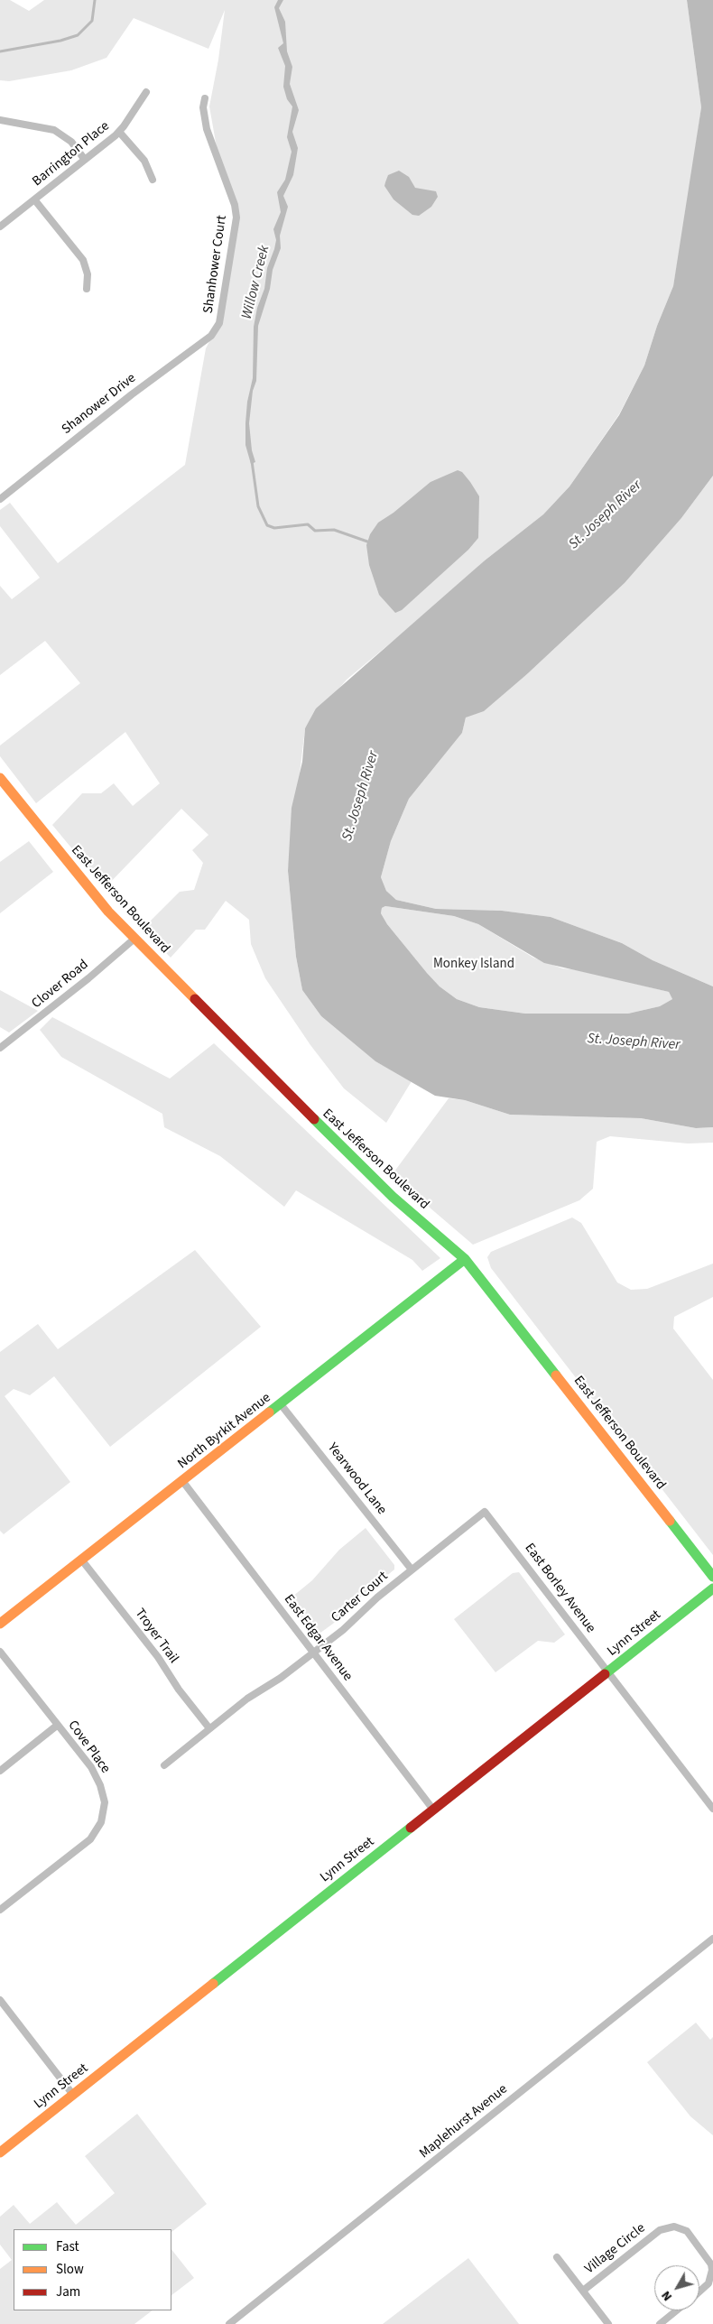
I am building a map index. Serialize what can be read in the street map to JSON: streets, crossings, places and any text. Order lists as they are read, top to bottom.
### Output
{
  "streets": {
    "street": [
      "Barrington Place",
      "Shanhower Court",
      "Shanower Drive",
      "East Jefferson Boulevard",
      "Clover Road",
      "North Byrkit Avenue",
      "Yearwood Lane",
      "East Borley Avenue",
      "Carter Court",
      "Lynn Street",
      "Troyer Trail",
      "East Edgar Avenue",
      "Cove Place",
      "Maplehurst Avenue",
      "Village Circle"
    ]
  },
  "crossings": [
    ["Shanhower Court", "Shanower Drive"],
    ["East Jefferson Boulevard", "Clover Road"],
    ["East Jefferson Boulevard", "North Byrkit Avenue"],
    ["North Byrkit Avenue", "Yearwood Lane"],
    ["North Byrkit Avenue", "Troyer Trail"],
    ["North Byrkit Avenue", "East Edgar Avenue"],
    ["Yearwood Lane", "Carter Court"],
    ["East Borley Avenue", "Carter Court"],
    ["East Borley Avenue", "Lynn Street"],
    ["Carter Court", "Troyer Trail"],
    ["Carter Court", "East Edgar Avenue"],
    ["Lynn Street", "East Edgar Avenue"]
  ],
  "water": ["Willow Creek", "St. Joseph River"],
  "parks": ["Monkey Island"],
  "legend": ["Fast", "Slow", "Jam"],
  "north": "bottom left"
}
